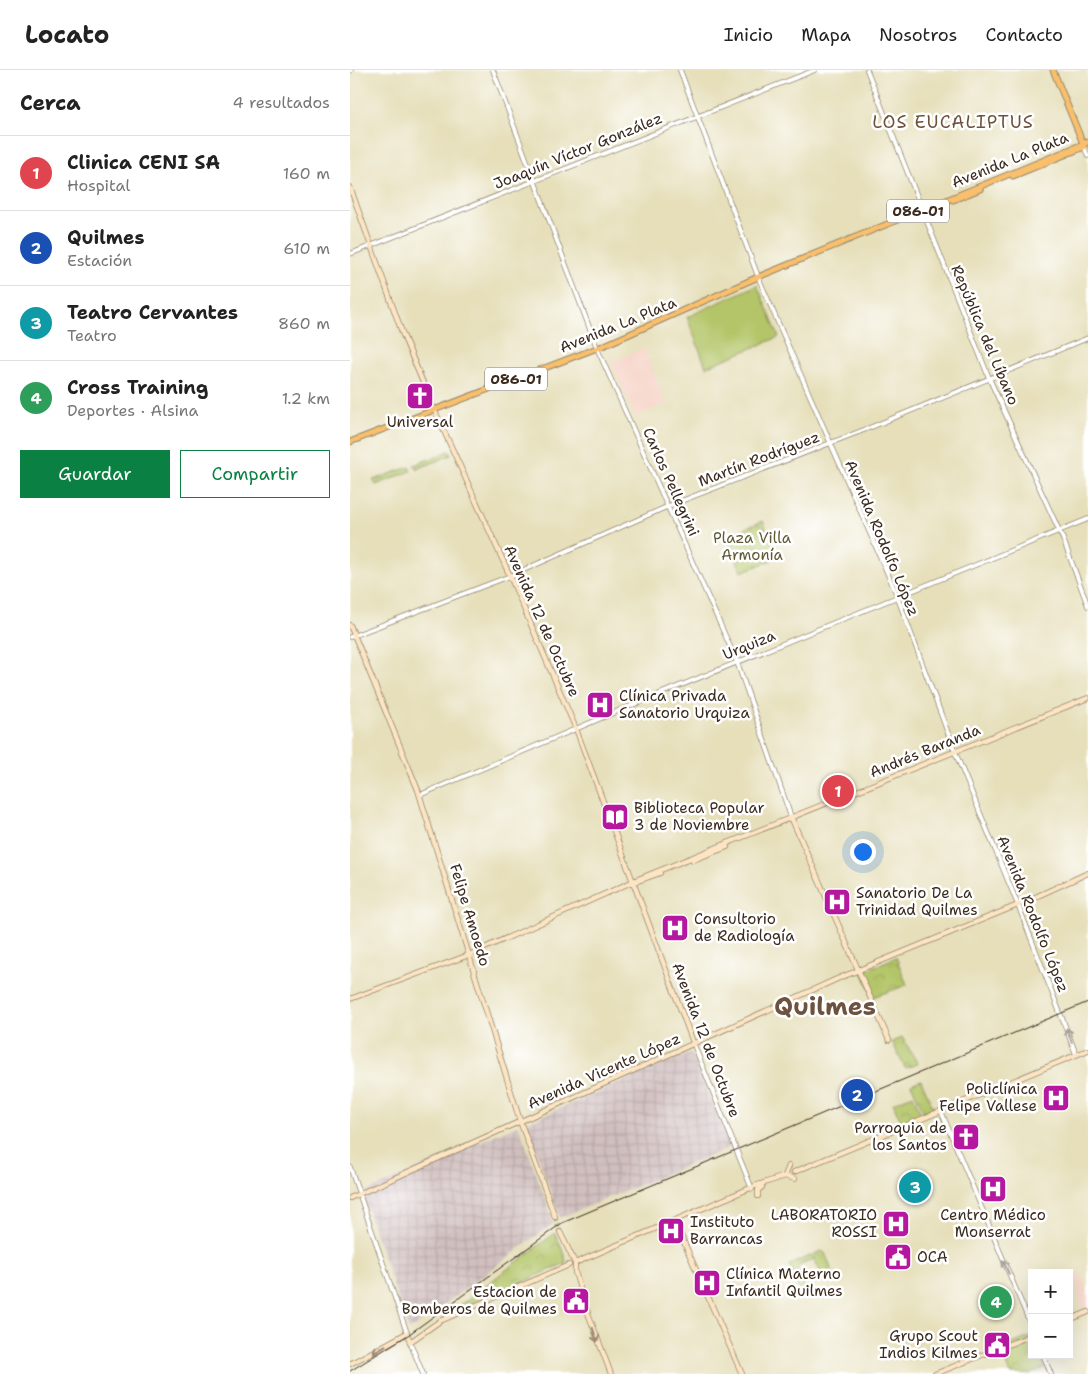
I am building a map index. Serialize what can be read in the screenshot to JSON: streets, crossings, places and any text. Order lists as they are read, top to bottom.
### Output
{
  "streets": {
    "main road": [
      "Avenida La Plata",
      "086-01",
      "Carlos Pellegrini",
      "Avenida 12 de Octubre",
      "Andrés Baranda",
      "Felipe Amoedo",
      "Avenida Vicente López"
    ],
    "street": [
      "Joaquín Víctor González",
      "República del Líbano",
      "Martín Rodríguez",
      "Avenida Rodolfo López",
      "Urquiza"
    ]
  },
  "crossings": [
    ["Joaquín Víctor González", "Carlos Pellegrini"],
    ["Joaquín Víctor González", "Avenida Rodolfo López"],
    ["Joaquín Víctor González", "Avenida 12 de Octubre"],
    ["Avenida La Plata", "República del Líbano"],
    ["Avenida La Plata", "Carlos Pellegrini"],
    ["Avenida La Plata", "Avenida Rodolfo López"],
    ["Avenida La Plata", "Avenida 12 de Octubre"],
    ["República del Líbano", "Martín Rodríguez"],
    ["República del Líbano", "Urquiza"],
    ["Martín Rodríguez", "Carlos Pellegrini"],
    ["Martín Rodríguez", "Avenida Rodolfo López"],
    ["Martín Rodríguez", "Avenida 12 de Octubre"],
    ["Martín Rodríguez", "Felipe Amoedo"],
    ["Carlos Pellegrini", "Urquiza"],
    ["Carlos Pellegrini", "Andrés Baranda"],
    ["Carlos Pellegrini", "Avenida Vicente López"],
    ["Avenida Rodolfo López", "Urquiza"],
    ["Avenida Rodolfo López", "Andrés Baranda"],
    ["Avenida Rodolfo López", "Avenida Vicente López"],
    ["Avenida 12 de Octubre", "Urquiza"],
    ["Avenida 12 de Octubre", "Andrés Baranda"],
    ["Avenida 12 de Octubre", "Avenida Vicente López"],
    ["Urquiza", "Felipe Amoedo"],
    ["Andrés Baranda", "Felipe Amoedo"],
    ["Felipe Amoedo", "Avenida Vicente López"]
  ],
  "districts": ["LOS EUCALIPTUS", "Quilmes"],
  "parks": ["Plaza Villa Armonía"],
  "places": {
    "church": ["Universal", "Parroquia de los Santos"],
    "hospital": [
      "Clínica Privada Sanatorio Urquiza",
      "Sanatorio De La Trinidad Quilmes",
      "Consultorio de Radiología",
      "Policlínica Felipe Vallese",
      "Centro Médico Monserrat",
      "LABORATORIO ROSSI",
      "Instituto Barrancas",
      "Clínica Materno Infantil Quilmes"
    ],
    "library": ["Biblioteca Popular 3 de Noviembre"],
    "public building": ["OCA", "Estacion de Bomberos de Quilmes", "Grupo Scout Indios Kilmes"]
  },
  "page": {
    "header": "Locato",
    "nav": [
      "Inicio",
      "Mapa",
      "Nosotros",
      "Contacto"
    ],
    "heading": ["Cerca", "4 resultados"],
    "list": [
      {
        "mark": "1",
        "name": "Clinica CENI SA",
        "note": "Hospital",
        "value": "160 m"
      },
      {
        "mark": "2",
        "name": "Quilmes",
        "note": "Estación",
        "value": "610 m"
      },
      {
        "mark": "3",
        "name": "Teatro Cervantes",
        "note": "Teatro",
        "value": "860 m"
      },
      {
        "mark": "4",
        "name": "Cross Training",
        "note": "Deportes · Alsina",
        "value": "1.2 km"
      }
    ],
    "buttons": ["Guardar", "Compartir"],
    "pins": [
      "1",
      "2",
      "3",
      "4"
    ],
    "map_buttons": ["+", "−"]
  }
}
